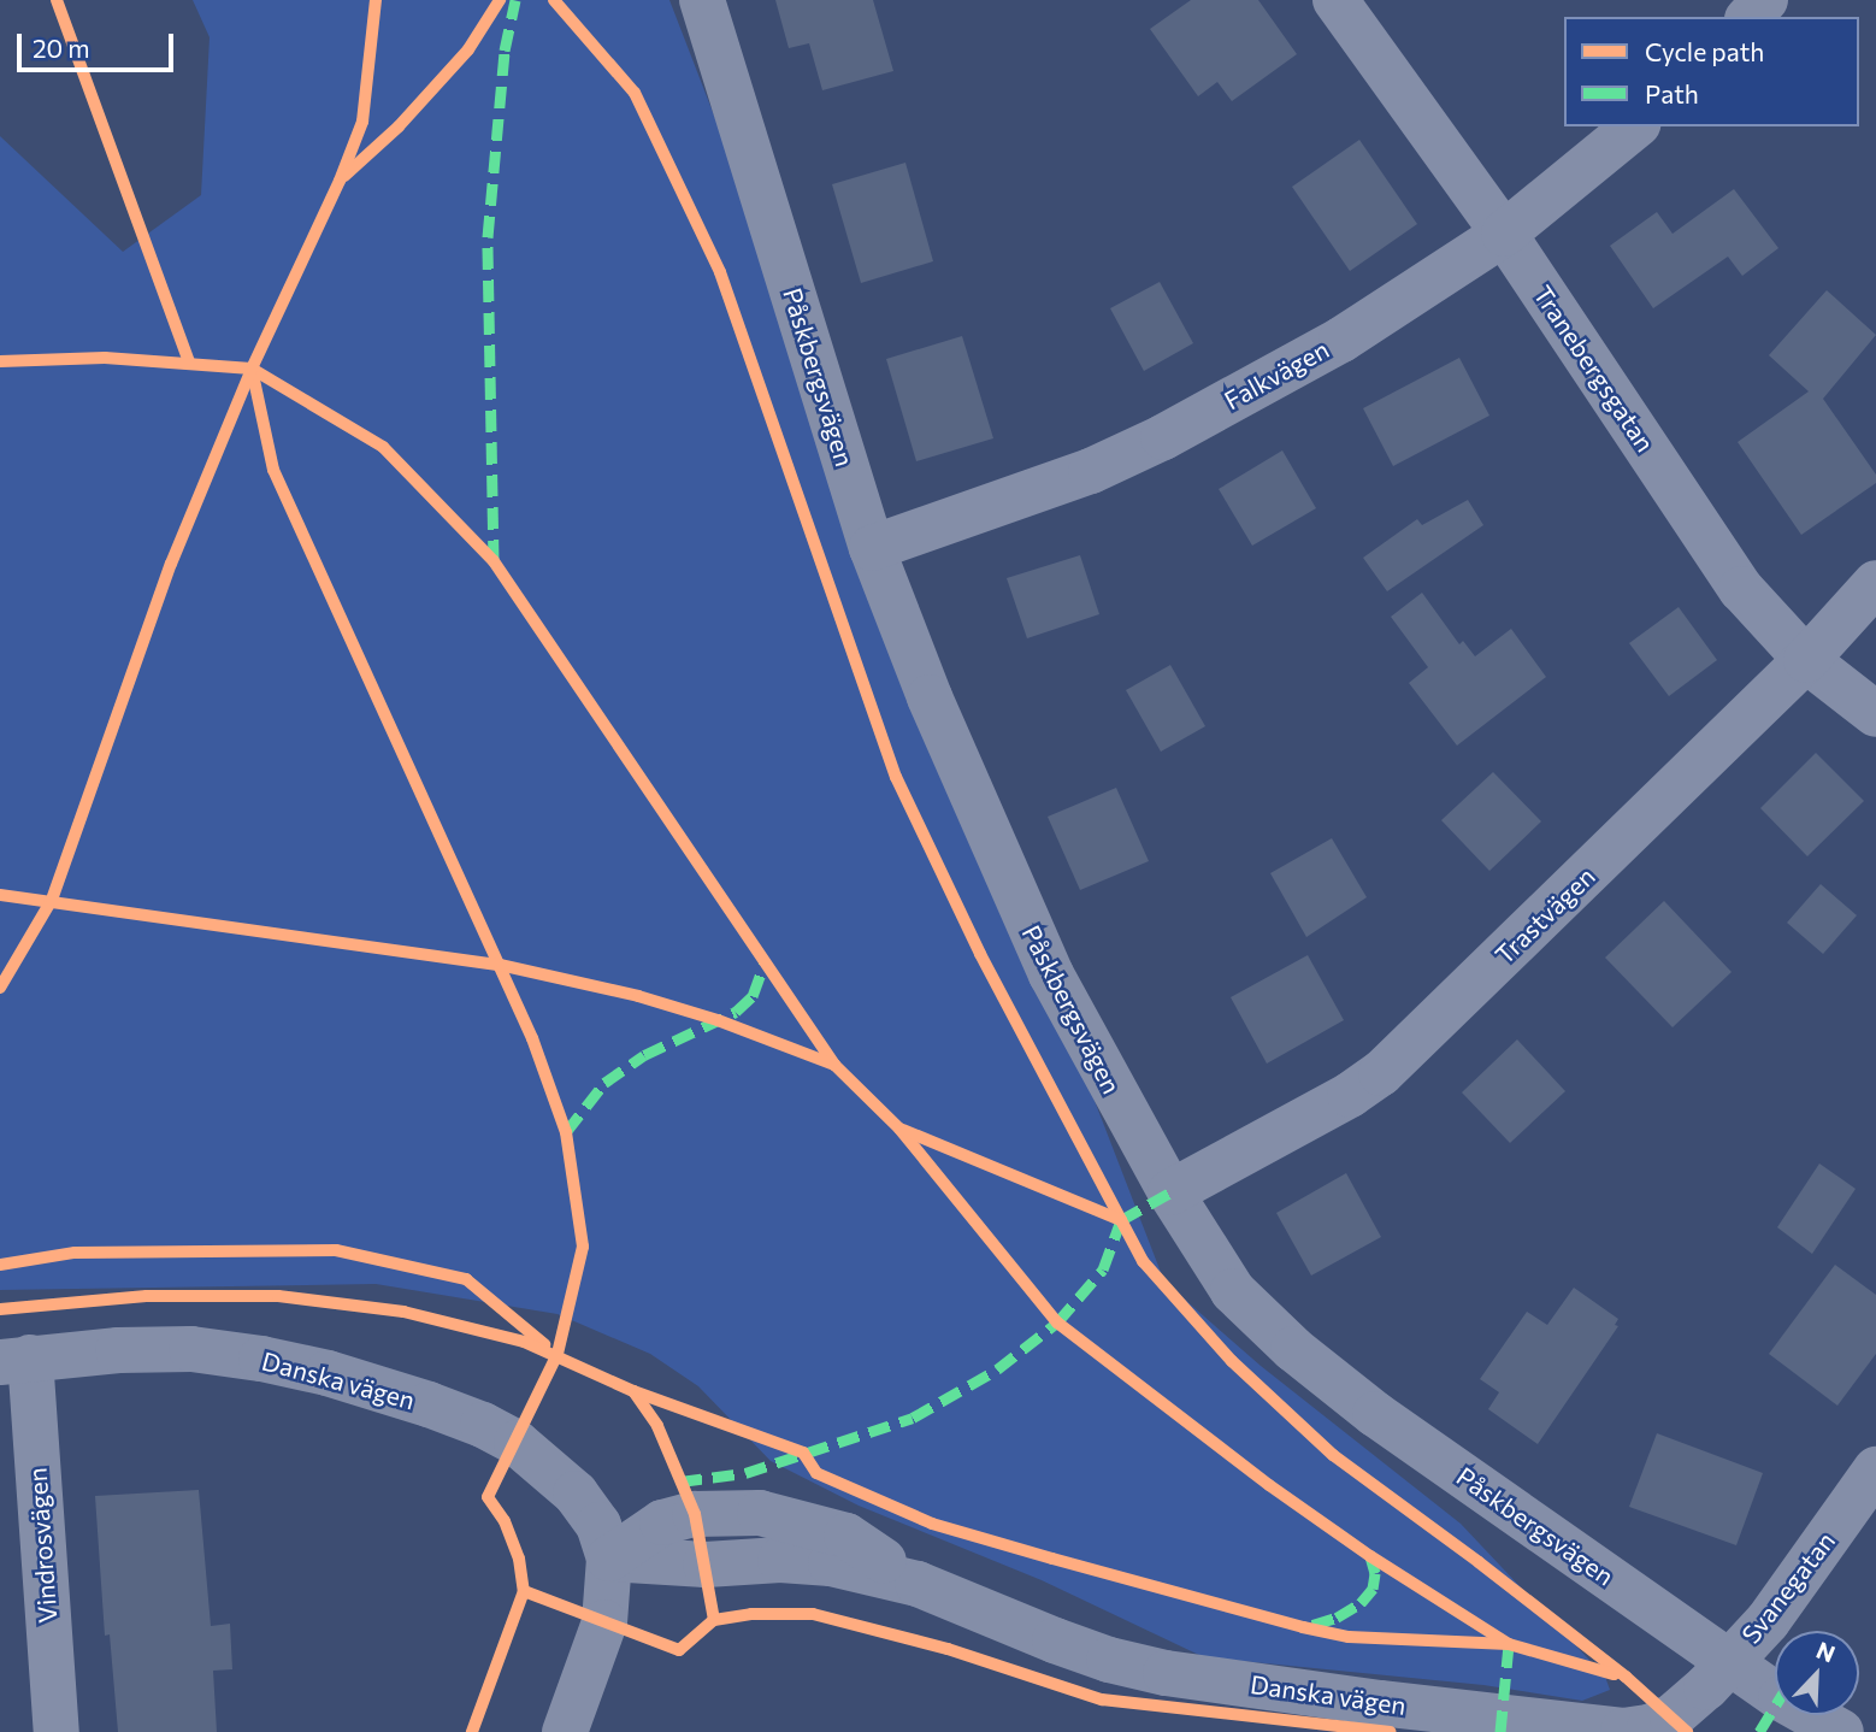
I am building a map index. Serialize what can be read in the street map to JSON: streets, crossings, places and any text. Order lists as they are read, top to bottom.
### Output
{
  "streets": {
    "street": [
      "Tranebergsgatan",
      "Falkvägen",
      "Påskbergsvägen",
      "Trastvägen",
      "Danska vägen",
      "Vindrosvägen",
      "Svanegatan"
    ]
  },
  "crossings": [
    ["Tranebergsgatan", "Falkvägen"],
    ["Tranebergsgatan", "Trastvägen"],
    ["Falkvägen", "Påskbergsvägen"],
    ["Påskbergsvägen", "Trastvägen"],
    ["Påskbergsvägen", "Danska vägen"],
    ["Påskbergsvägen", "Svanegatan"],
    ["Danska vägen", "Vindrosvägen"],
    ["Danska vägen", "Svanegatan"]
  ],
  "legend": ["Cycle path", "Path"],
  "scale_bar": "20 m",
  "north": "top right"
}
